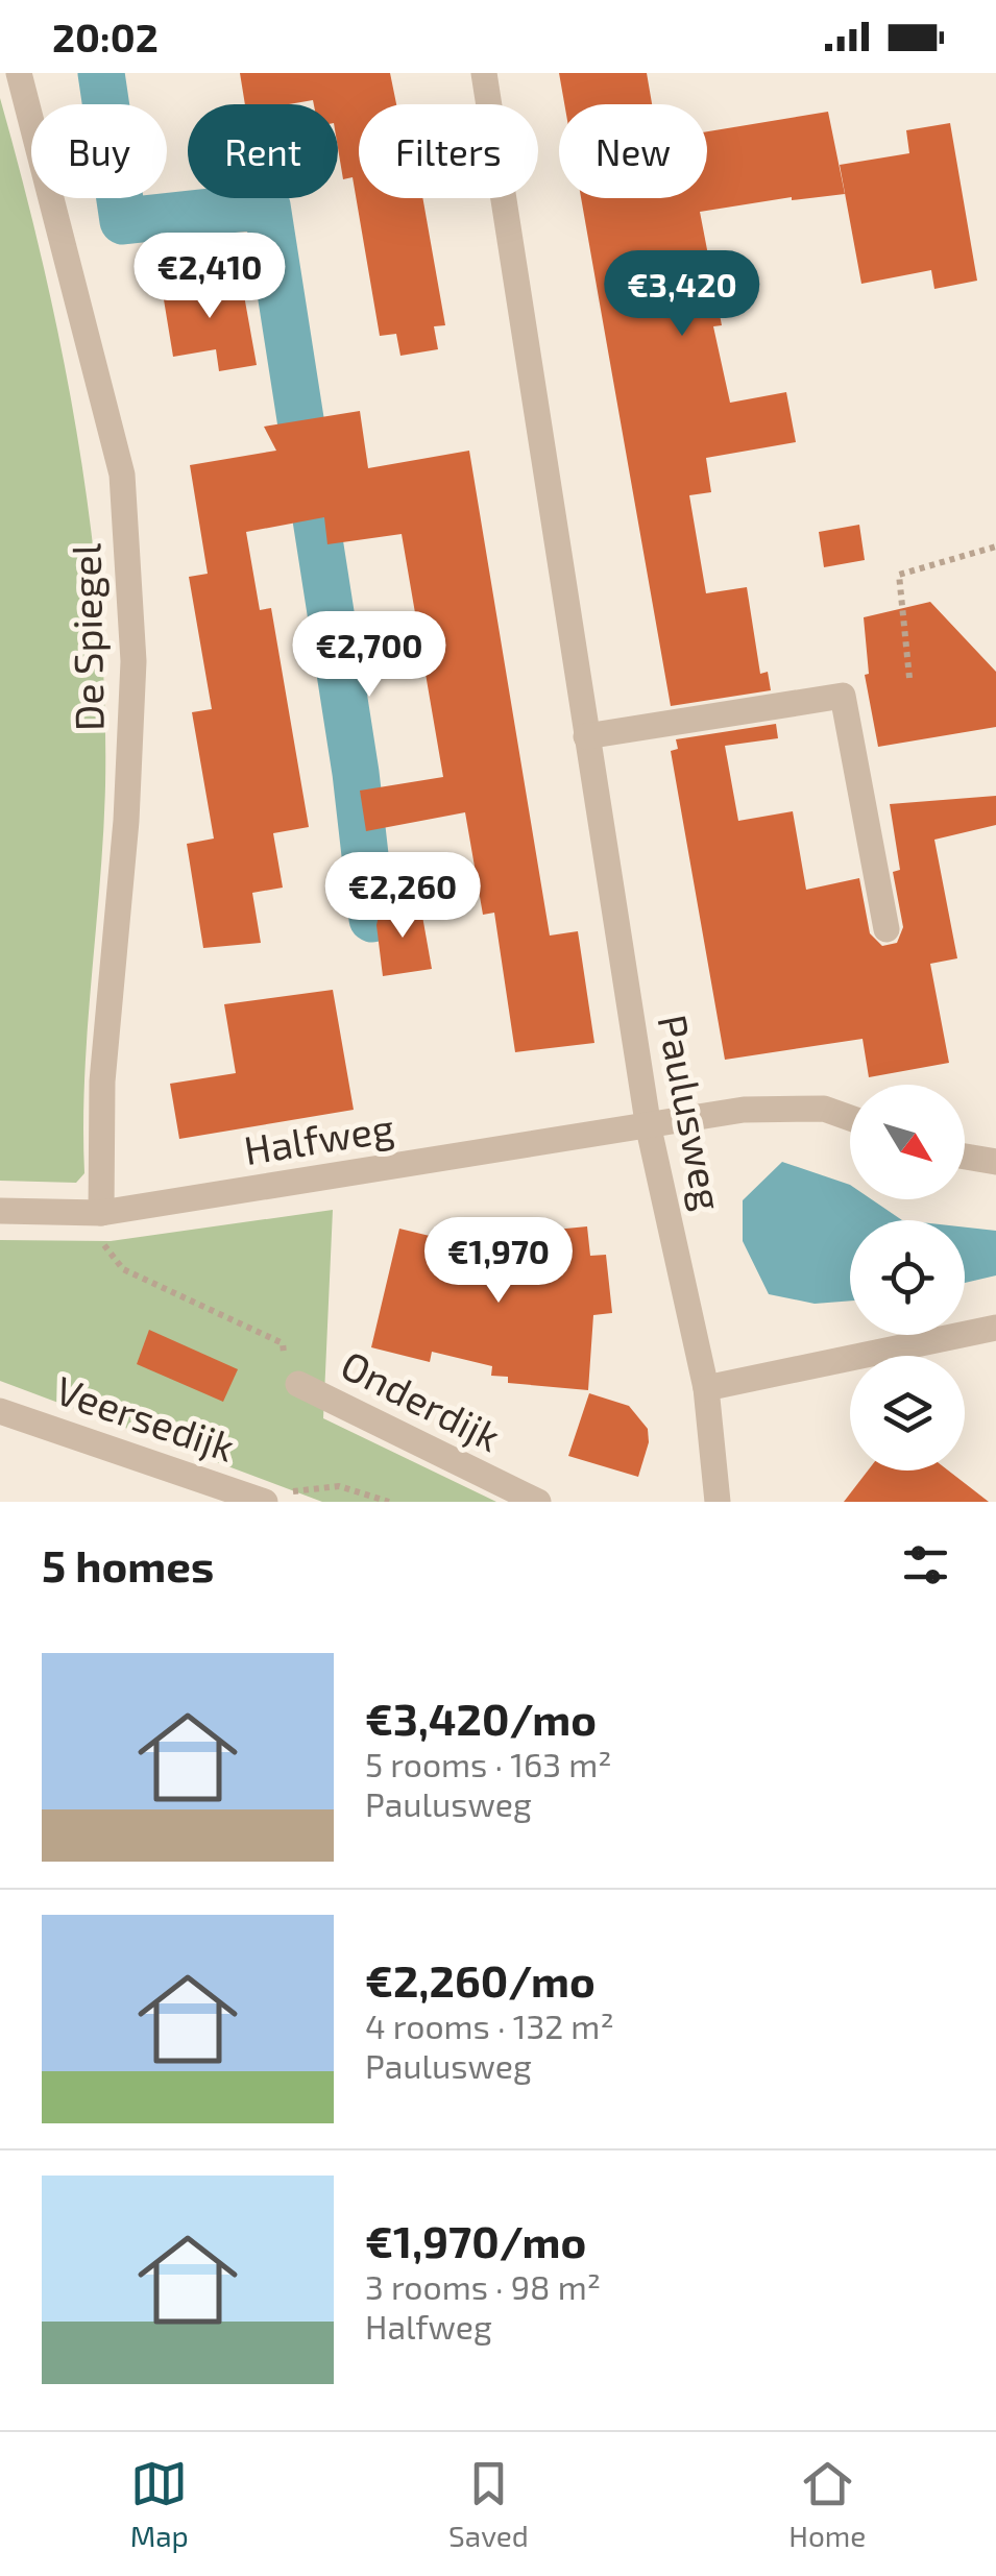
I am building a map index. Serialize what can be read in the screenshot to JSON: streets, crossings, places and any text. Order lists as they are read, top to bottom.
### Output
{
  "streets": {
    "street": [
      "De Spiegel",
      "Paulusweg",
      "Halfweg",
      "Onderdijk",
      "Veersedijk"
    ]
  },
  "crossings": [
    ["De Spiegel", "Halfweg"],
    ["De Spiegel", "Onderdijk"],
    ["Paulusweg", "Halfweg"],
    ["Halfweg", "Onderdijk"]
  ],
  "north": "bottom right",
  "page": {
    "status": "20:02",
    "chip": [
      "Buy",
      "Rent",
      "Filters",
      "New"
    ],
    "price": [
      "€2,410",
      "€3,420",
      "€2,700",
      "€2,260",
      "€1,970"
    ],
    "heading": "5 homes",
    "list": [
      {
        "name": "€3,420/mo",
        "note": "5 rooms · 163 m² · Paulusweg"
      },
      {
        "name": "€2,260/mo",
        "note": "4 rooms · 132 m² · Paulusweg"
      },
      {
        "name": "€1,970/mo",
        "note": "3 rooms · 98 m² · Halfweg"
      }
    ],
    "tabs": ["Map", "Saved", "Home"]
  }
}
